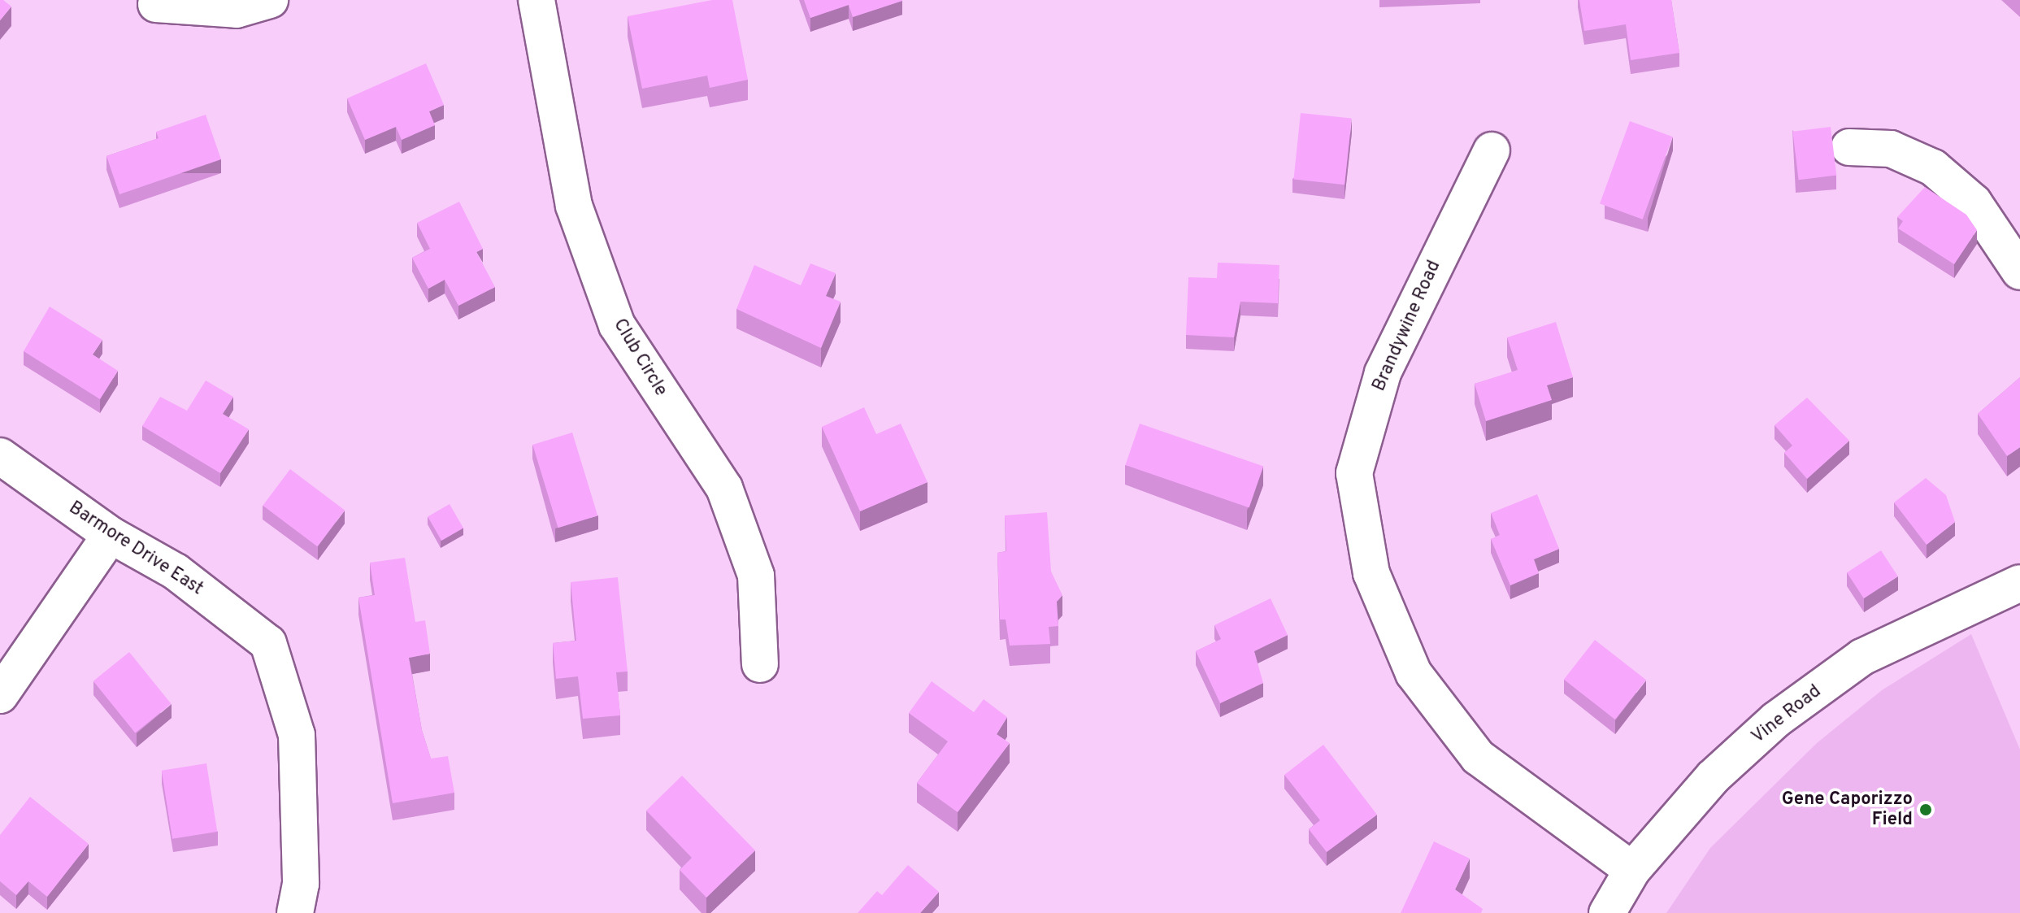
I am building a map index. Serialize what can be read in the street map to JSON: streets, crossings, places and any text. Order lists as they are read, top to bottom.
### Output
{
  "streets": {
    "street": [
      "Brandywine Road",
      "Club Circle",
      "Barmore Drive East",
      "Vine Road"
    ]
  },
  "crossings": [
    ["Brandywine Road", "Vine Road"]
  ],
  "places": ["Gene Caporizzo Field"]
}
